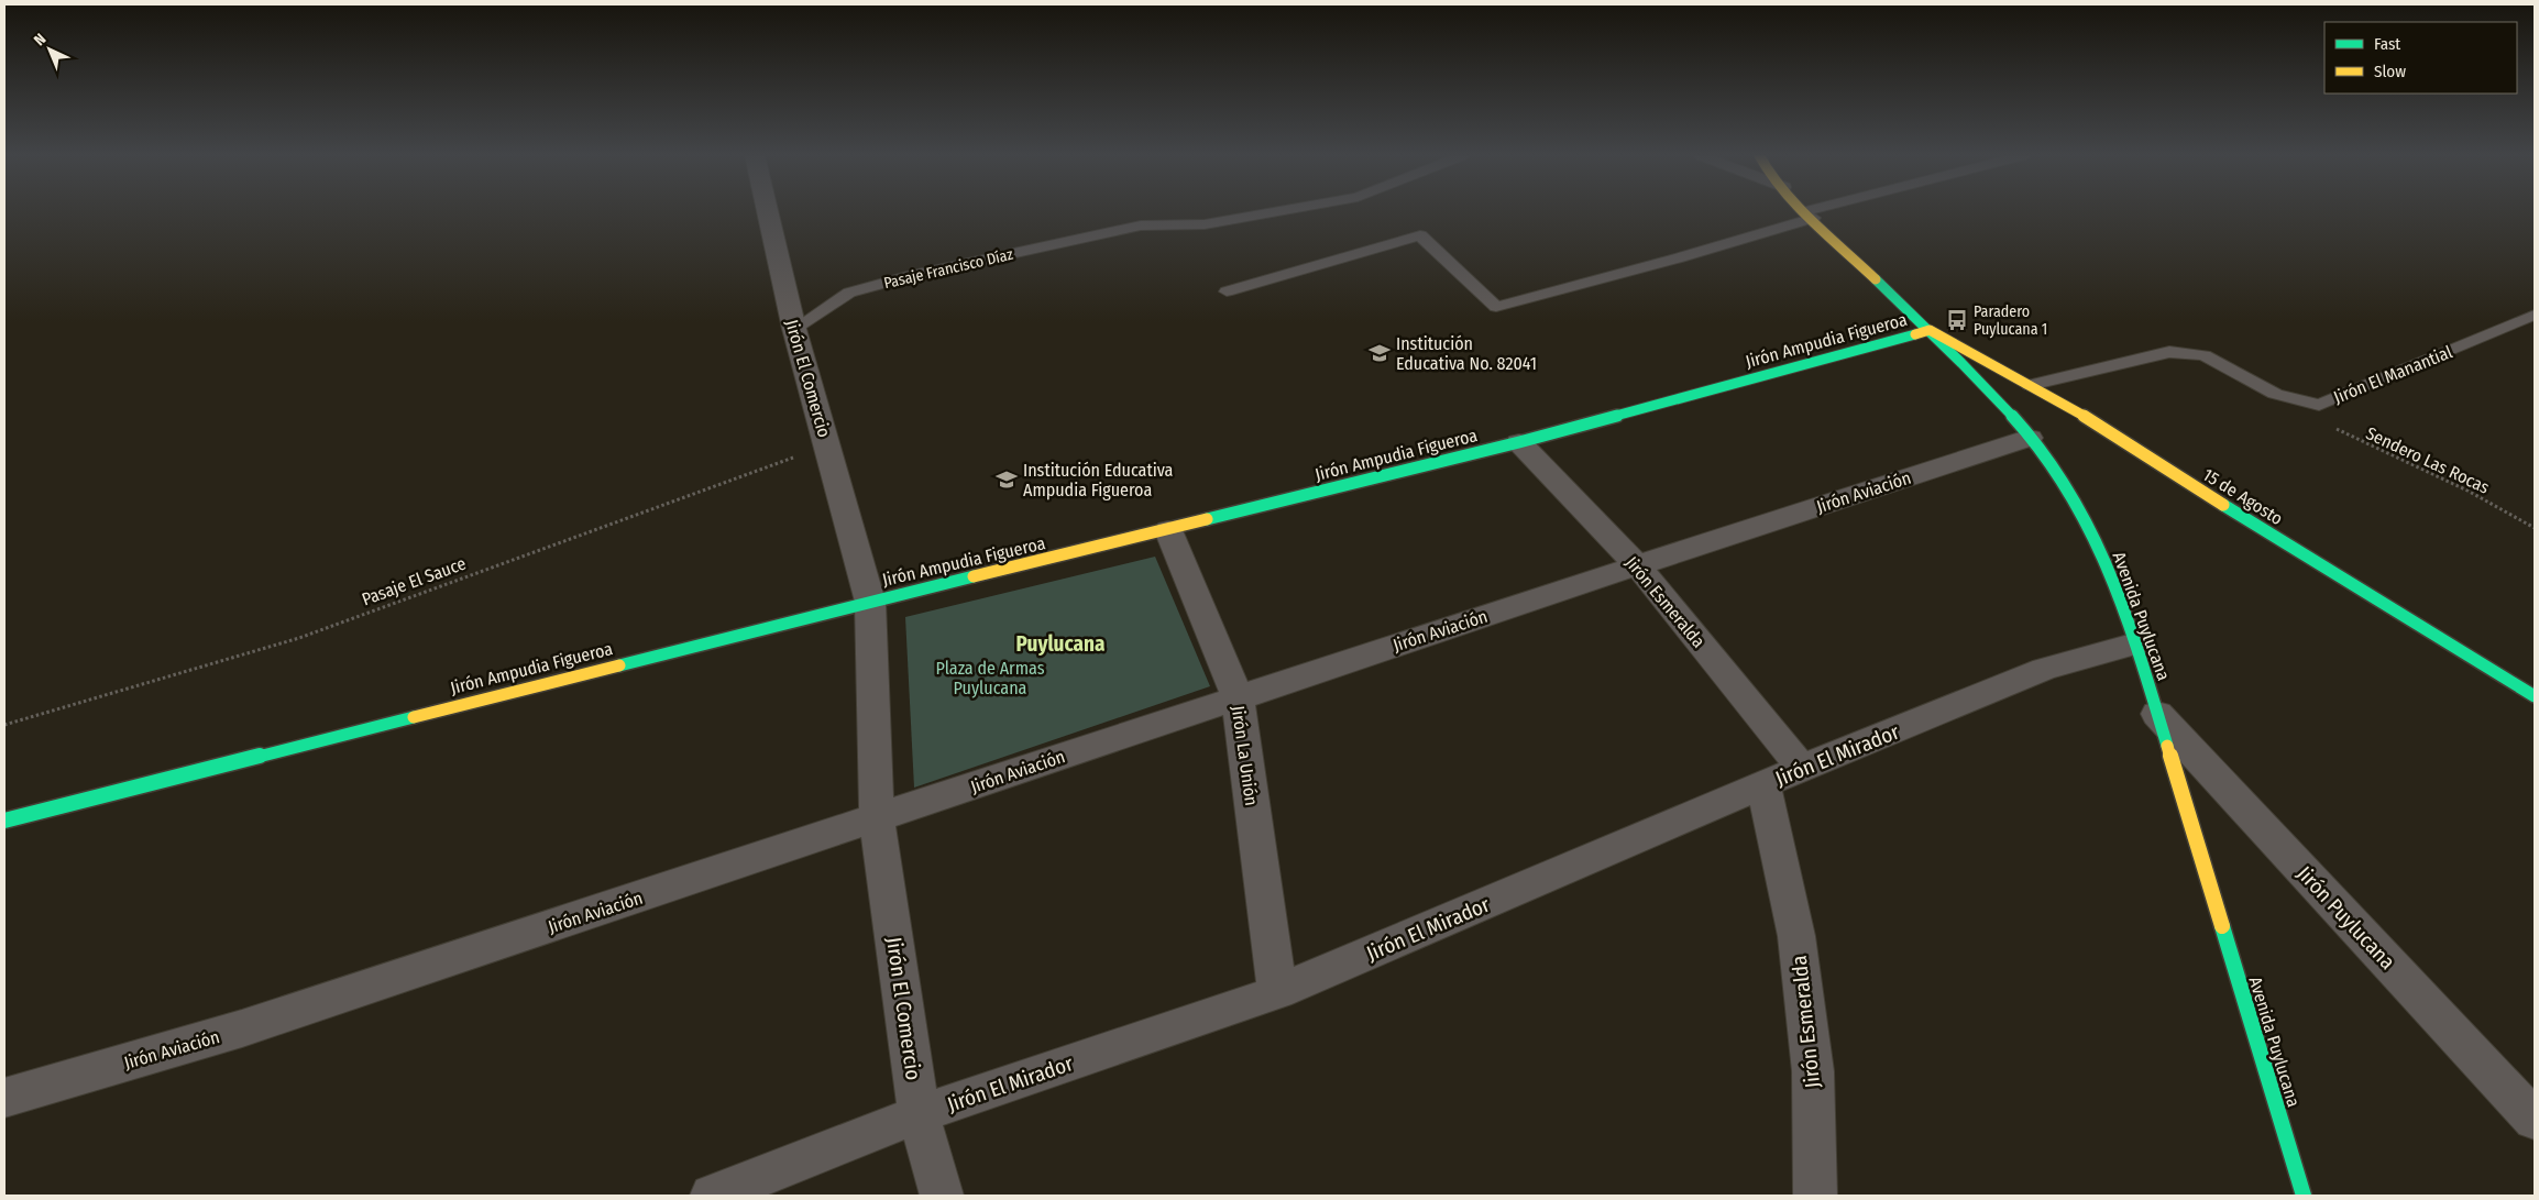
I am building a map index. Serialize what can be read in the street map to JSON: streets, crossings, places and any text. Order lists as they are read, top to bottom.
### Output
{
  "streets": {
    "street": [
      "Jirón Ampudia Figueroa",
      "Jirón El Comercio",
      "Jirón Aviación",
      "15 de Agosto",
      "Jirón Esmeralda",
      "Avenida Puylucana",
      "Jirón El Mirador",
      "Jirón La Unión",
      "Jirón Puylucana"
    ],
    "lane": ["Pasaje Francisco Díaz", "Jirón El Manantial"],
    "path": ["Sendero Las Rocas", "Pasaje El Sauce"]
  },
  "crossings": [
    ["Pasaje Francisco Díaz", "Jirón El Comercio"],
    ["Jirón Ampudia Figueroa", "Jirón El Comercio"],
    ["Jirón Ampudia Figueroa", "15 de Agosto"],
    ["Jirón Ampudia Figueroa", "Jirón Esmeralda"],
    ["Jirón Ampudia Figueroa", "Avenida Puylucana"],
    ["Jirón Ampudia Figueroa", "Jirón La Unión"],
    ["Jirón El Manantial", "Sendero Las Rocas"],
    ["Jirón El Manantial", "15 de Agosto"],
    ["Jirón El Comercio", "Jirón Aviación"],
    ["Jirón El Comercio", "Pasaje El Sauce"],
    ["Jirón El Comercio", "Jirón El Mirador"],
    ["Jirón Aviación", "Jirón Esmeralda"],
    ["Jirón Aviación", "Avenida Puylucana"],
    ["Jirón Aviación", "Jirón La Unión"],
    ["15 de Agosto", "Avenida Puylucana"],
    ["Jirón Esmeralda", "Jirón El Mirador"],
    ["Avenida Puylucana", "Jirón El Mirador"],
    ["Avenida Puylucana", "Jirón Puylucana"],
    ["Jirón El Mirador", "Jirón La Unión"]
  ],
  "districts": ["Puylucana"],
  "parks": ["Plaza de Armas Puylucana"],
  "places": {
    "bus stop": ["Paradero Puylucana 1"],
    "school or university": ["Institución Educativa No. 82041", "Institución Educativa Ampudia Figueroa"]
  },
  "legend": ["Fast", "Slow"],
  "north": "top left"
}
